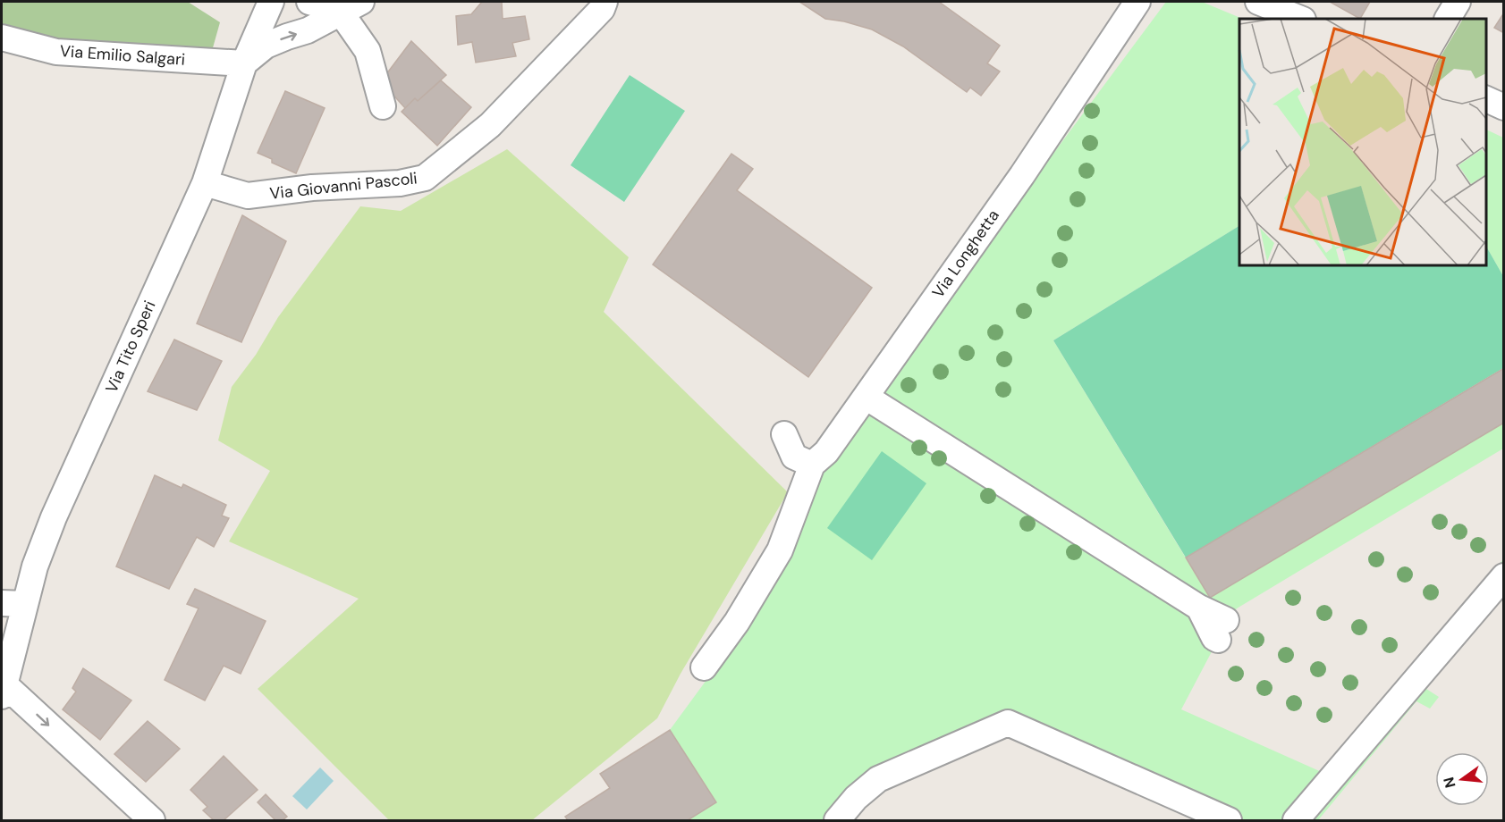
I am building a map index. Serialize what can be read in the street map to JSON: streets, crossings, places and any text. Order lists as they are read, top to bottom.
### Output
{
  "streets": {
    "street": [
      "Via Emilio Salgari",
      "Via Giovanni Pascoli",
      "Via Longhetta",
      "Via Tito Speri"
    ]
  },
  "crossings": [
    ["Via Emilio Salgari", "Via Tito Speri"],
    ["Via Giovanni Pascoli", "Via Tito Speri"]
  ],
  "north": "left"
}
